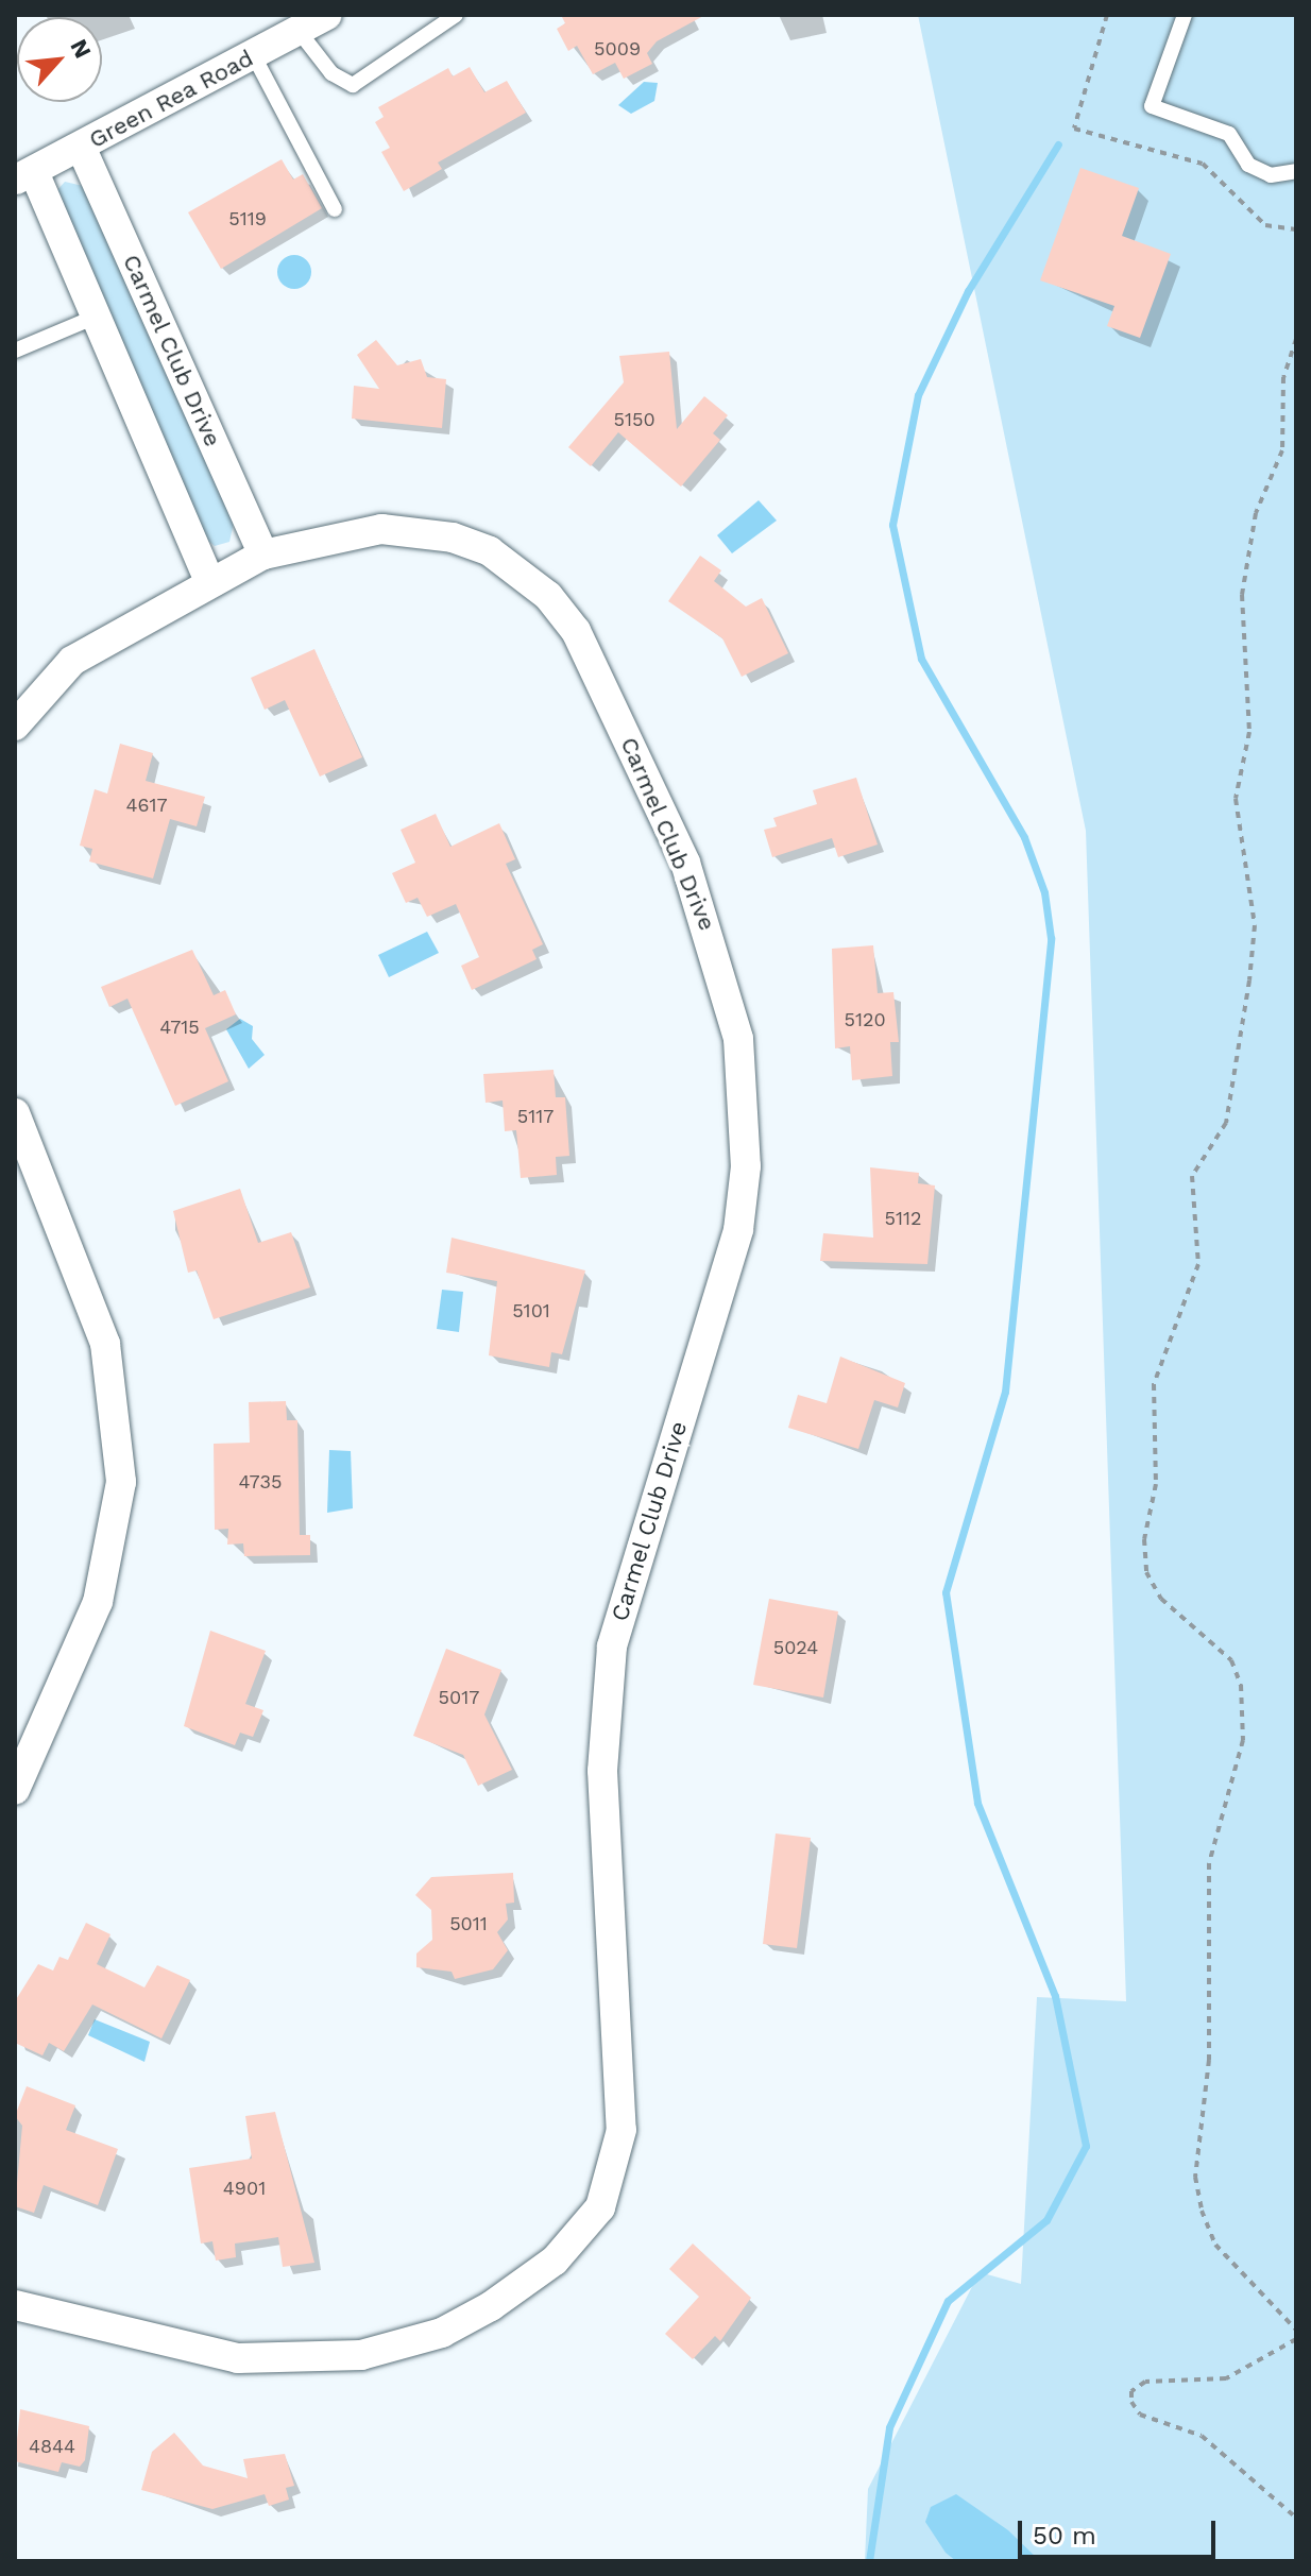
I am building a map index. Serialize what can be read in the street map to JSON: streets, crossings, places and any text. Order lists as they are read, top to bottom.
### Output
{
  "streets": {
    "street": ["Green Rea Road", "Carmel Club Drive"]
  },
  "crossings": [
    ["Green Rea Road", "Carmel Club Drive"]
  ],
  "house_numbers": [
    "5009",
    "5119",
    "5150",
    "4617",
    "5120",
    "4715",
    "5117",
    "5112",
    "5101",
    "4735",
    "5024",
    "5017",
    "5011",
    "4901",
    "4844"
  ],
  "scale_bar": "50 m",
  "north": "top right"
}
